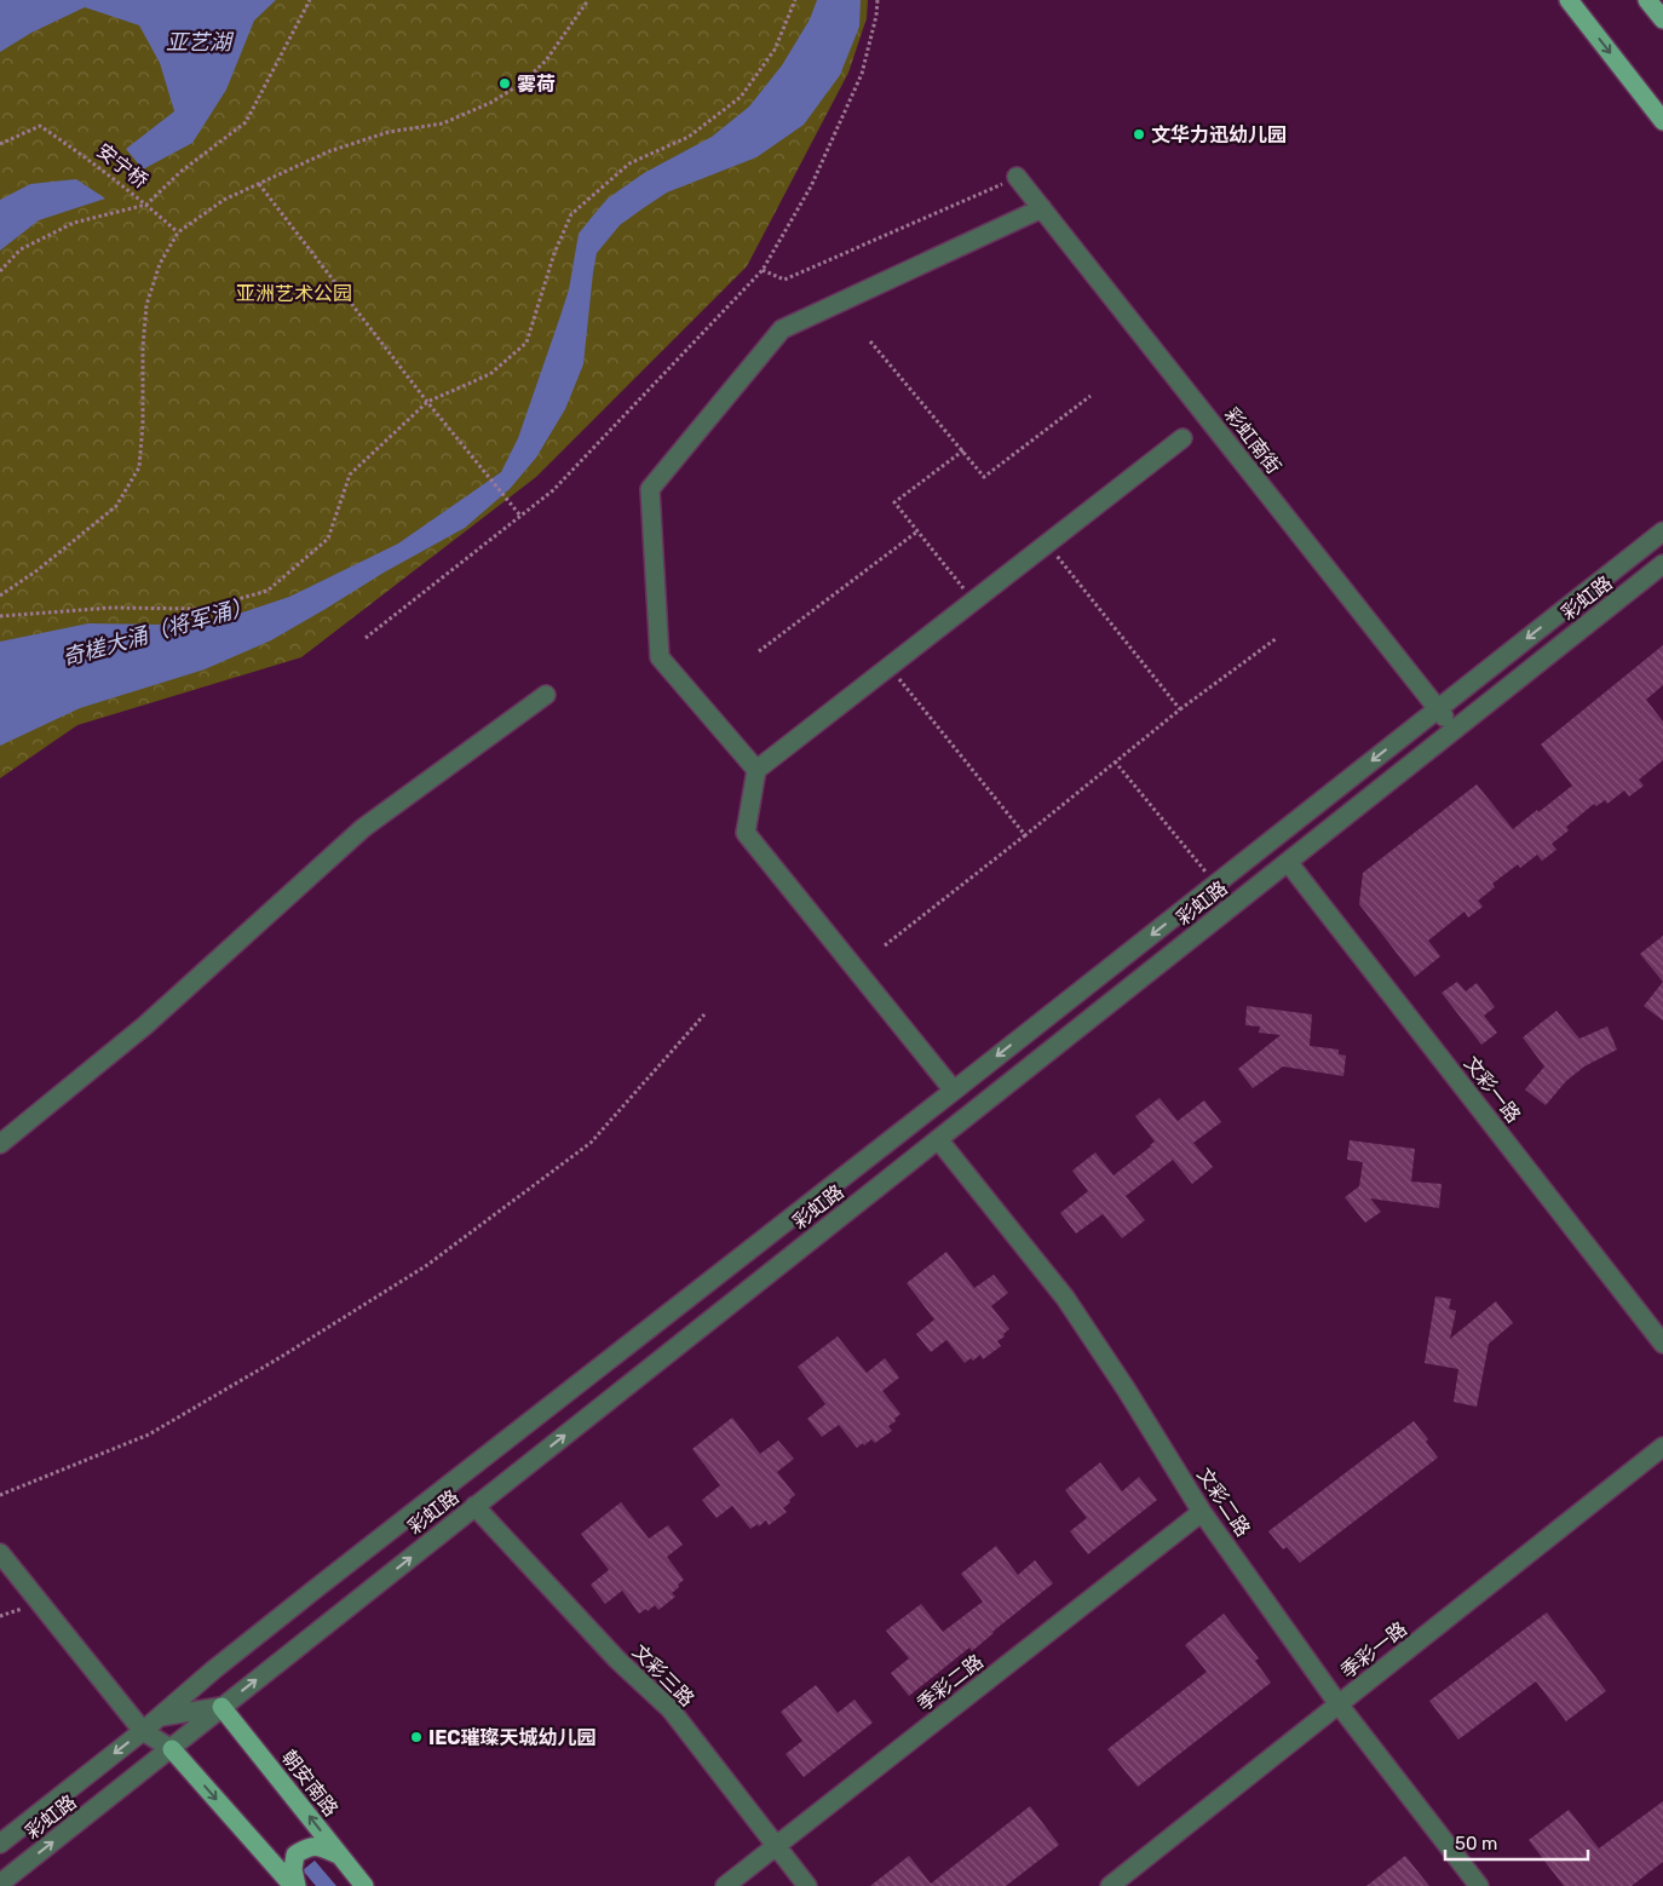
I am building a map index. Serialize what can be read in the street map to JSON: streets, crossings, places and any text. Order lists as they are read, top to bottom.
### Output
{
  "streets": {
    "main road": ["朝安南路"],
    "street": [
      "彩虹南街",
      "彩虹路",
      "文彩一路",
      "文彩二路",
      "季彩一路",
      "文彩三路",
      "季彩二路"
    ],
    "path": ["安宁桥"]
  },
  "crossings": [
    ["彩虹南街", "彩虹路"],
    ["彩虹路", "文彩一路"],
    ["彩虹路", "文彩二路"],
    ["彩虹路", "文彩三路"],
    ["彩虹路", "朝安南路"],
    ["文彩二路", "季彩一路"],
    ["文彩二路", "季彩二路"],
    ["文彩三路", "季彩二路"]
  ],
  "water": ["亚艺湖", "奇槎大涌（将军涌）"],
  "parks": ["亚洲艺术公园"],
  "places": ["雾荷", "文华力迅幼儿园", "IEC璀璨天城幼儿园"],
  "scale_bar": "50 m"
}
